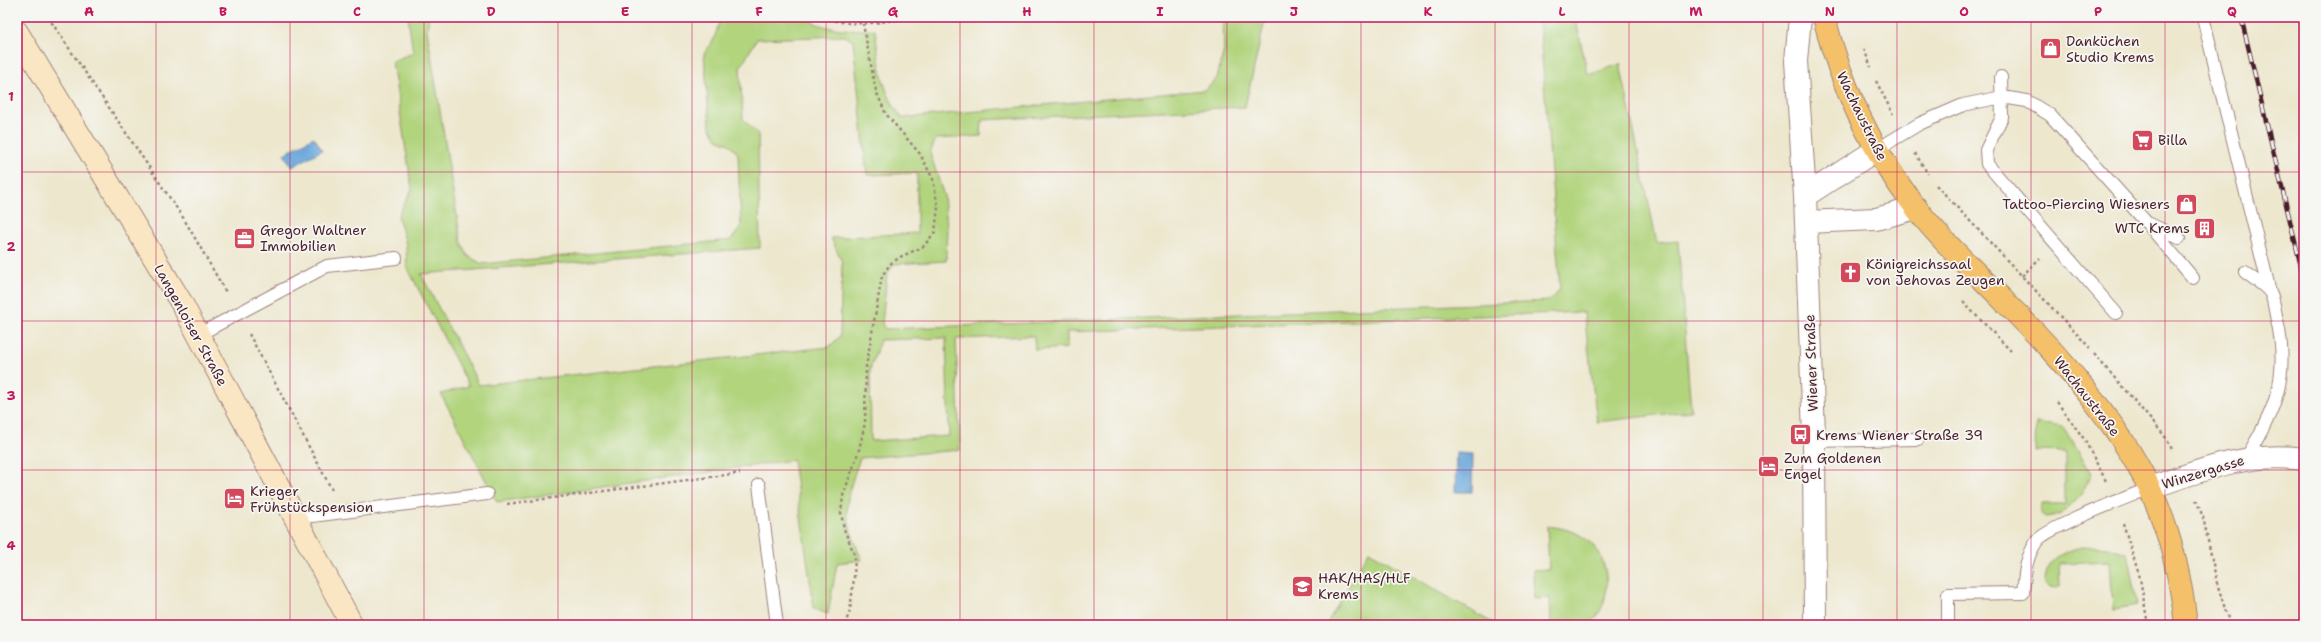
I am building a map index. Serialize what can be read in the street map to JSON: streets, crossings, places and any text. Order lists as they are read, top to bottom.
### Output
{
  "streets": {
    "main road": ["Wachaustraße"],
    "street": ["Langenloiser Straße", "Wiener Straße", "Winzergasse"]
  },
  "crossings": [
    ["Wachaustraße", "Winzergasse"]
  ],
  "places": {
    "shop": ["Danküchen Studio Krems", "Tattoo-Piercing Wiesners"],
    "supermarket": ["Billa"],
    "building": ["WTC Krems"],
    "office": ["Gregor Waltner Immobilien"],
    "church": ["Königreichssaal von Jehovas Zeugen"],
    "bus stop": ["Krems Wiener Straße 39"],
    "hotel": ["Zum Goldenen Engel", "Krieger Frühstückspension"],
    "school or university": ["HAK/HAS/HLF Krems"]
  },
  "grid": {
    "columns": [
      "A",
      "B",
      "C",
      "D",
      "E",
      "F",
      "G",
      "H",
      "I",
      "J",
      "K",
      "L",
      "M",
      "N",
      "O",
      "P",
      "Q"
    ],
    "rows": [
      "1",
      "2",
      "3",
      "4"
    ]
  }
}
